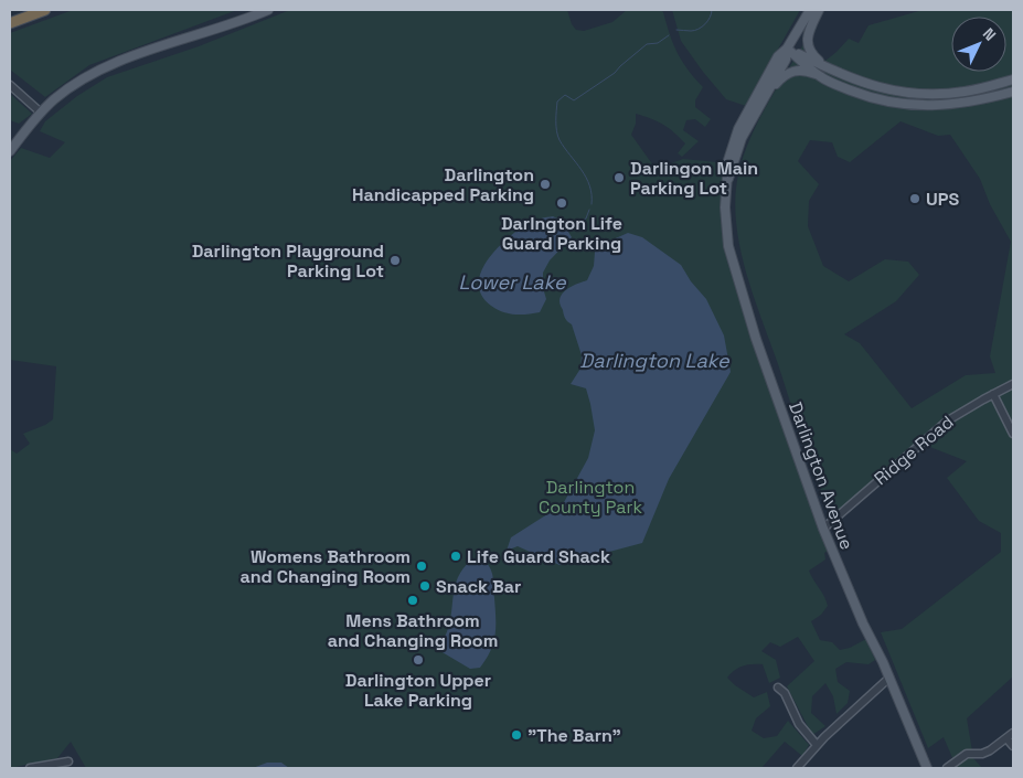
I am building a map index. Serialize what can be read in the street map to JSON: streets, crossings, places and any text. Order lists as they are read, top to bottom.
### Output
{
  "streets": {
    "main road": ["Darlington Avenue"],
    "street": ["Ridge Road"]
  },
  "crossings": [
    ["Ridge Road", "Darlington Avenue"]
  ],
  "water": ["Lower Lake", "Darlington Lake"],
  "parks": ["Darlington County Park"],
  "places": [
    "Darlingon Main Parking Lot",
    "Darlington Handicapped Parking",
    "UPS",
    "Darlngton Life Guard Parking",
    "Darlington Playground Parking Lot",
    "Life Guard Shack",
    "Womens Bathroom and Changing Room",
    "Snack Bar",
    "Mens Bathroom and Changing Room",
    "Darlington Upper Lake Parking",
    "\"The Barn\""
  ],
  "north": "top right"
}
